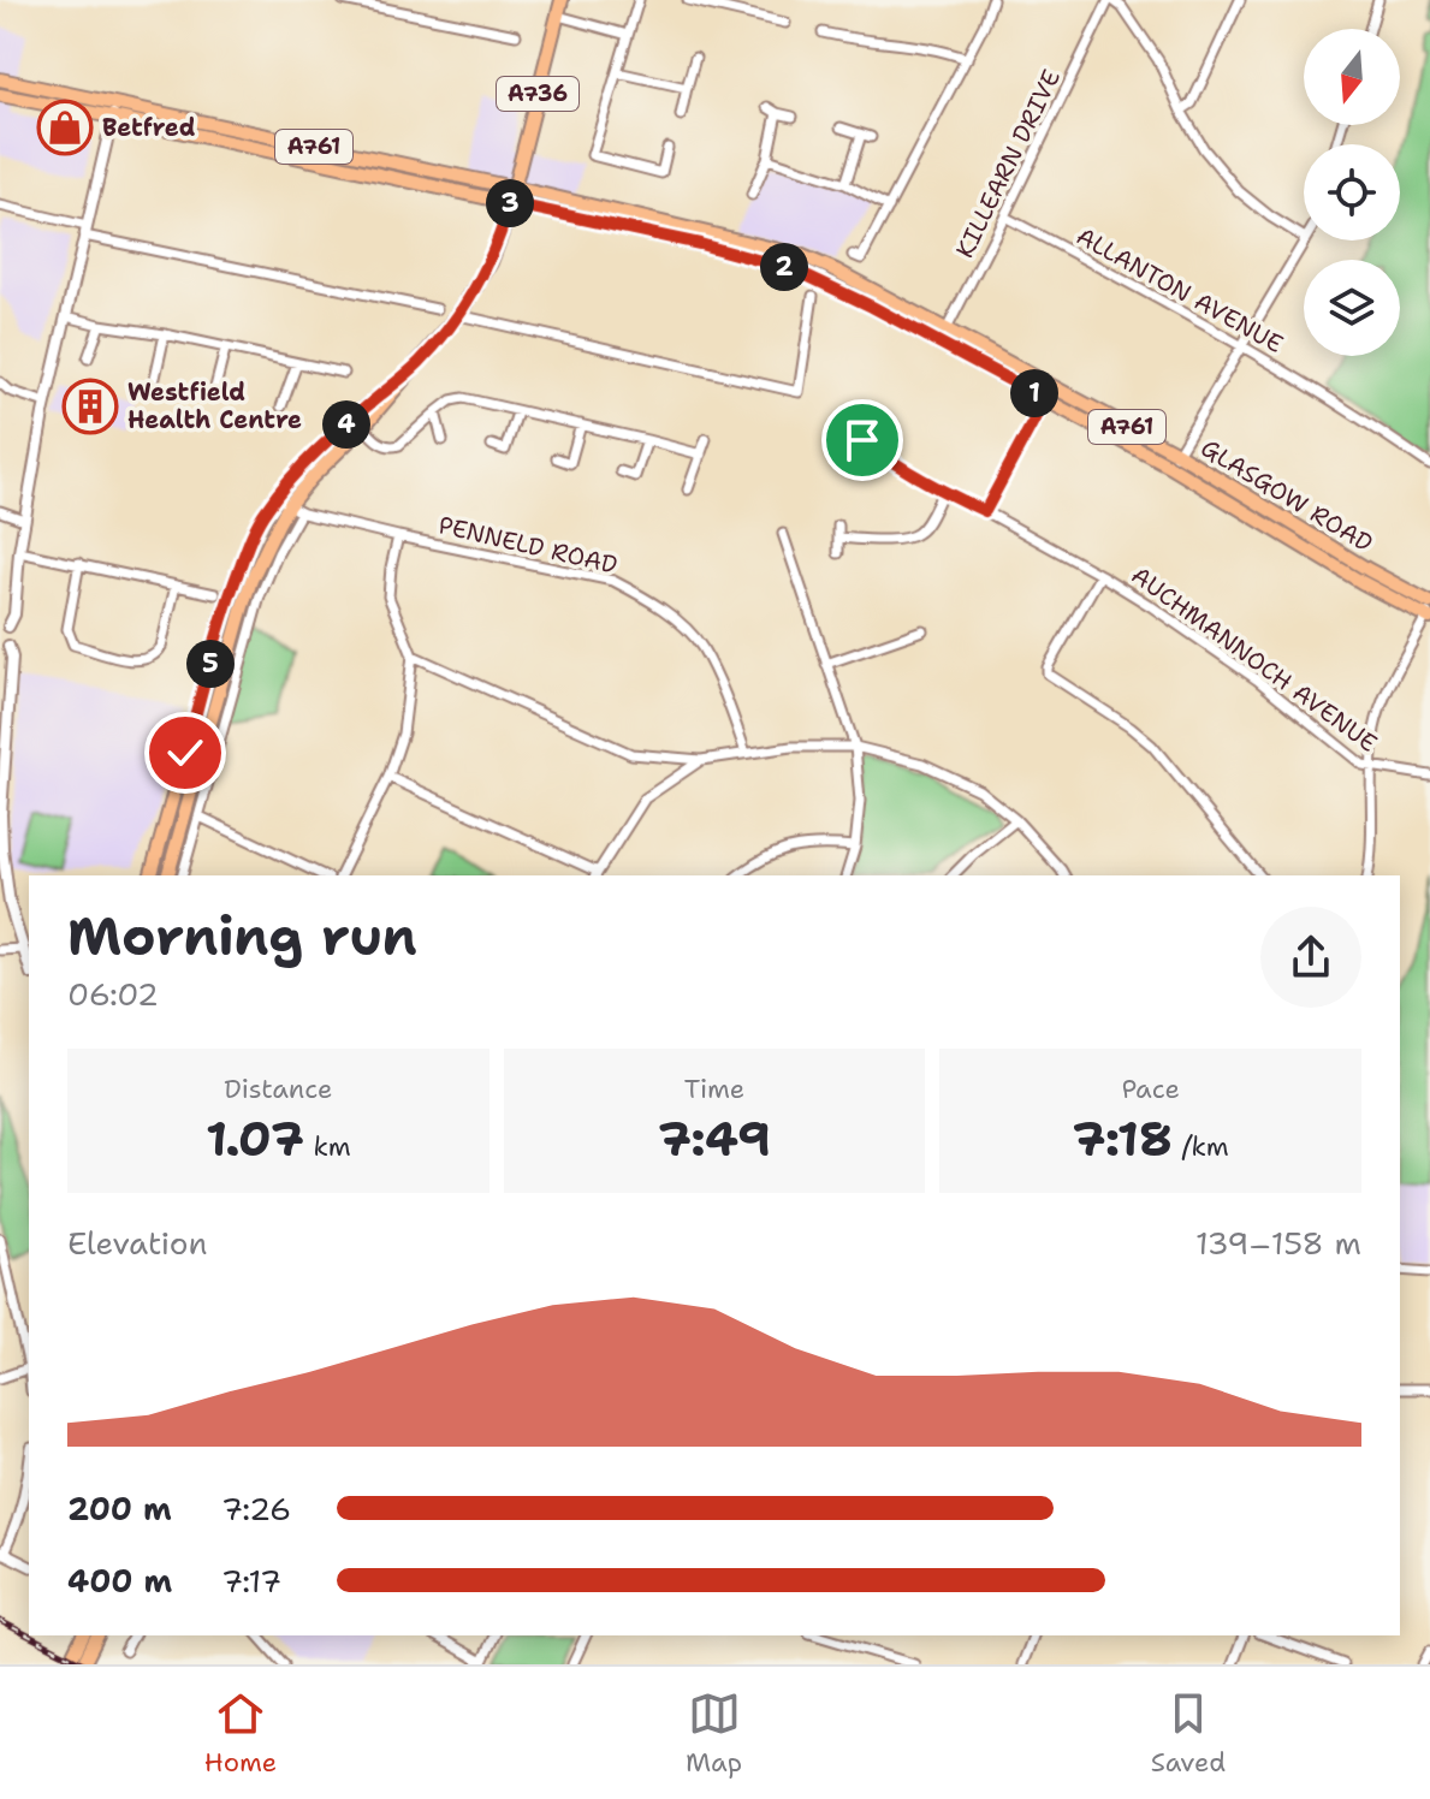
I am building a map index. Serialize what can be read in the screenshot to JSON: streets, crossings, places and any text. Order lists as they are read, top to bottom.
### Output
{
  "streets": {
    "main road": ["A736", "A761", "GLASGOW ROAD"],
    "street": [
      "KILLEARN DRIVE",
      "ALLANTON AVENUE",
      "PENNELD ROAD",
      "AUCHMANNOCH AVENUE"
    ]
  },
  "crossings": [
    ["A736", "A761"],
    ["A736", "PENNELD ROAD"],
    ["A761", "GLASGOW ROAD"],
    ["KILLEARN DRIVE", "ALLANTON AVENUE"],
    ["KILLEARN DRIVE", "GLASGOW ROAD"]
  ],
  "places": {
    "shop": ["Betfred"],
    "building": ["Westfield Health Centre"]
  },
  "north": "bottom",
  "page": {
    "pins": [
      "3",
      "2",
      "1",
      "4",
      "5"
    ],
    "heading": ["Morning run", "06:02"],
    "stats": [
      ["Distance", "1.07 km"],
      ["Time", "7:49"],
      ["Pace", "7:18 /km"]
    ],
    "chart": ["Elevation", "139–158 m"],
    "list": [
      {
        "name": "200 m",
        "note": "7:26"
      },
      {
        "name": "400 m",
        "note": "7:17"
      }
    ],
    "tabs": ["Home", "Map", "Saved"]
  }
}
